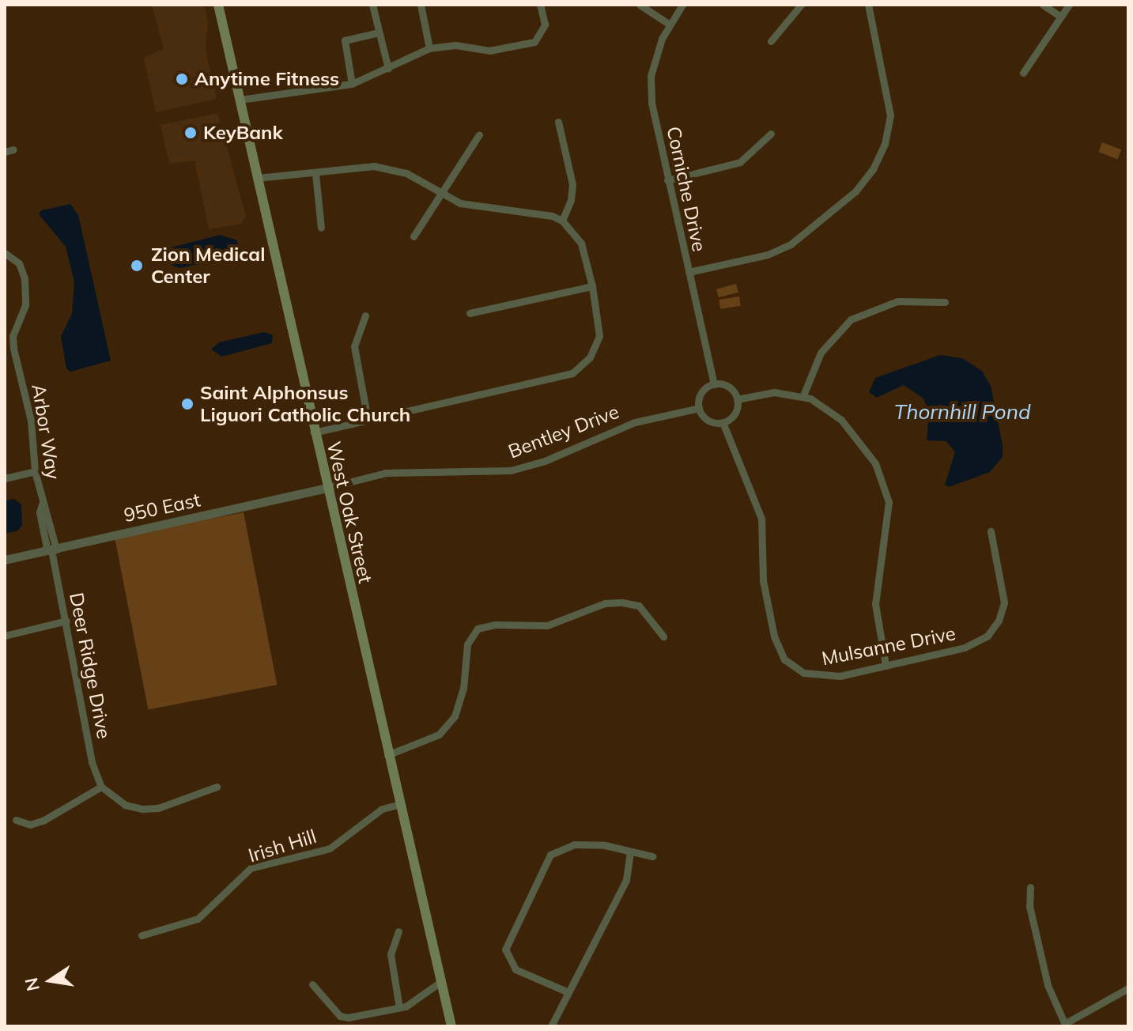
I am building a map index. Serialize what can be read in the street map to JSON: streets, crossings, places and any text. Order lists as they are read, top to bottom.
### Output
{
  "streets": {
    "main road": ["West Oak Street"],
    "street": [
      "Corniche Drive",
      "Arbor Way",
      "Bentley Drive",
      "950 East",
      "Mulsanne Drive",
      "Deer Ridge Drive",
      "Irish Hill"
    ]
  },
  "crossings": [
    ["Corniche Drive", "Bentley Drive"],
    ["Corniche Drive", "Mulsanne Drive"],
    ["Arbor Way", "950 East"],
    ["Arbor Way", "Deer Ridge Drive"],
    ["Bentley Drive", "950 East"],
    ["Bentley Drive", "West Oak Street"],
    ["Bentley Drive", "Mulsanne Drive"],
    ["950 East", "West Oak Street"],
    ["950 East", "Deer Ridge Drive"],
    ["West Oak Street", "Irish Hill"]
  ],
  "water": ["Thornhill Pond"],
  "places": [
    "Anytime Fitness",
    "KeyBank",
    "Zion Medical Center",
    "Saint Alphonsus Liguori Catholic Church"
  ],
  "north": "left"
}
